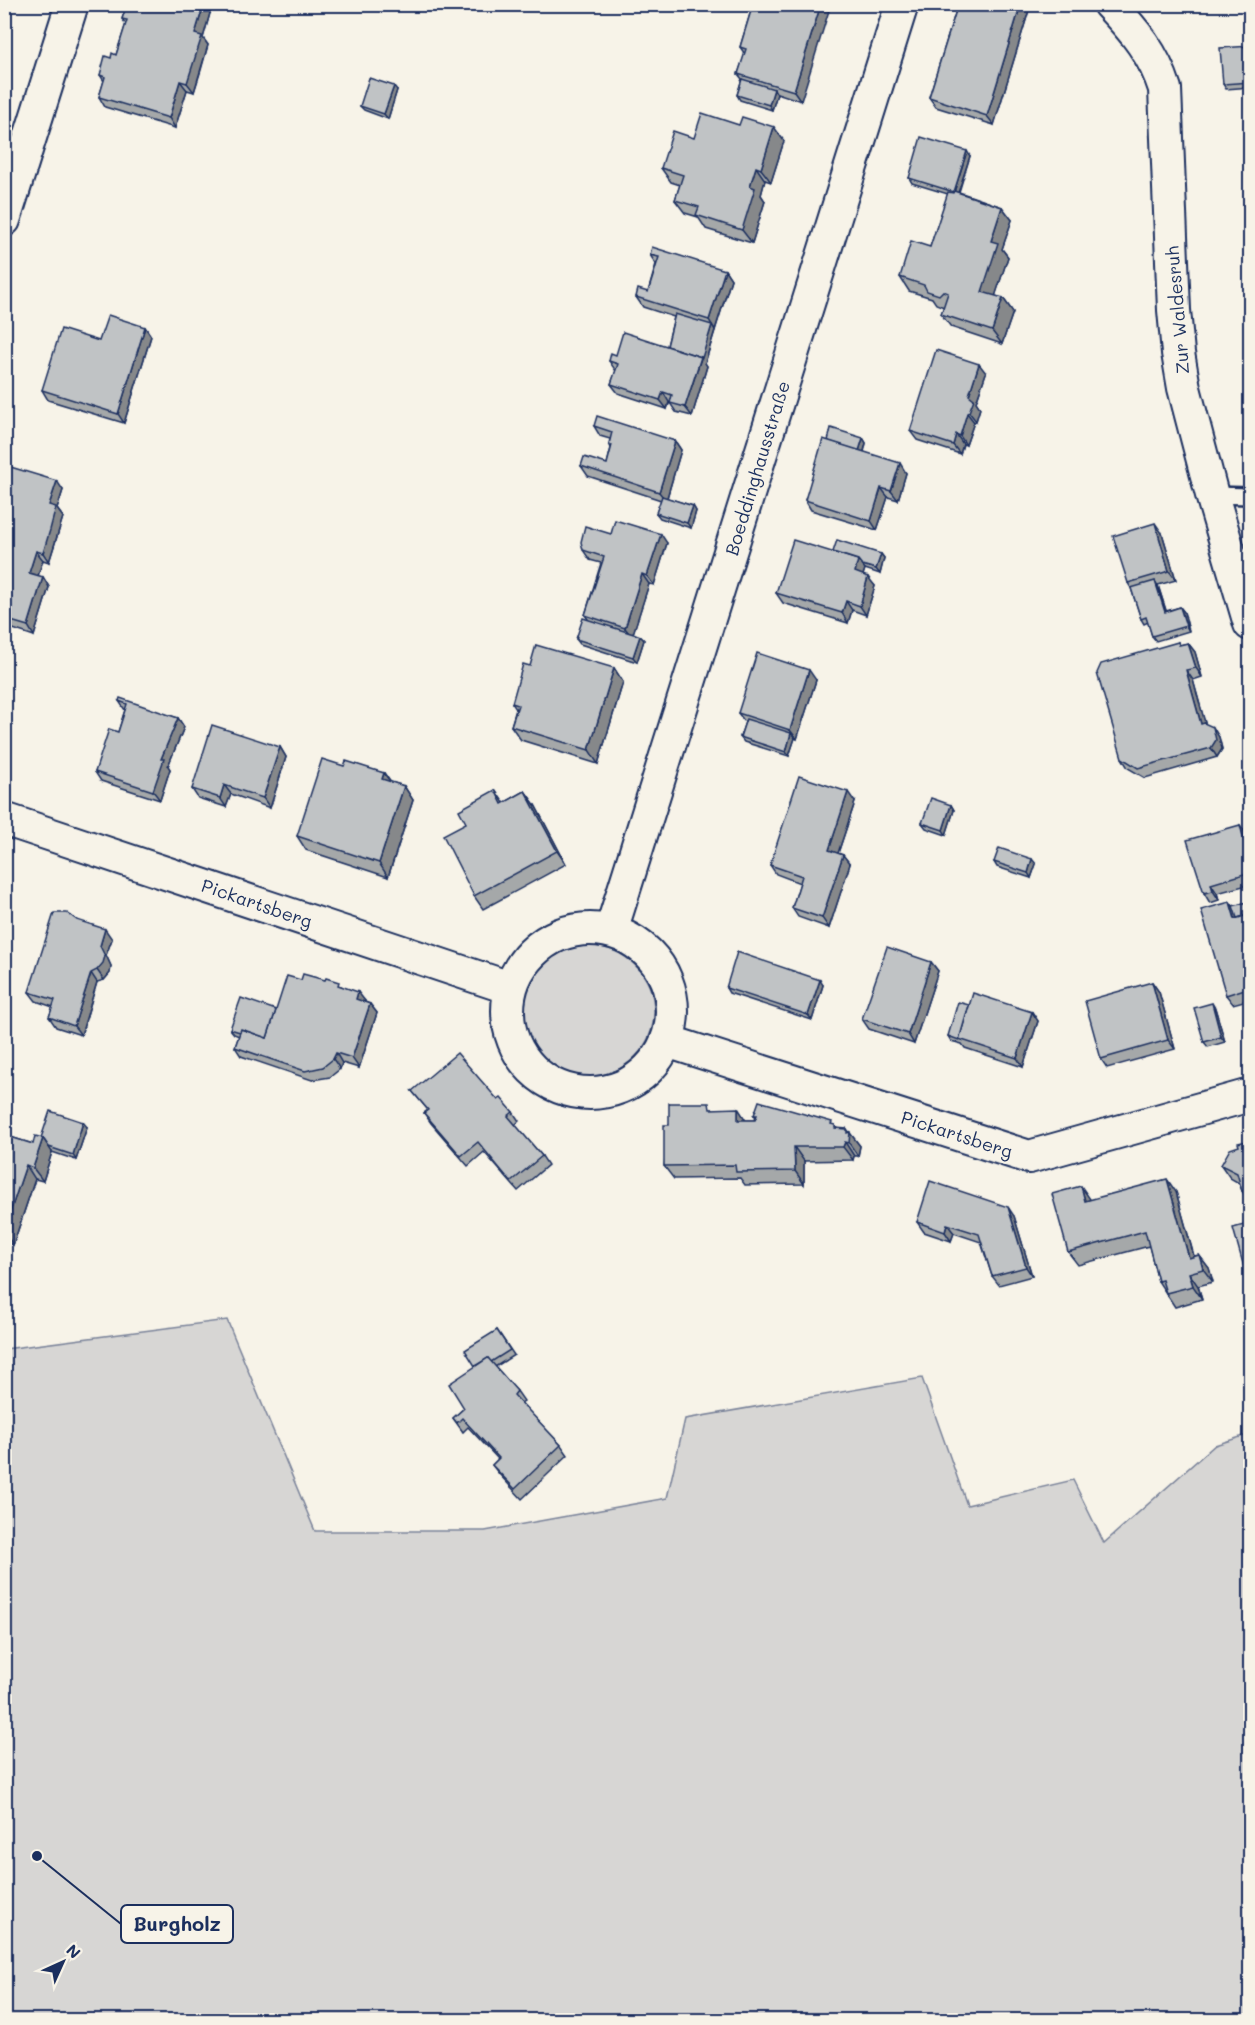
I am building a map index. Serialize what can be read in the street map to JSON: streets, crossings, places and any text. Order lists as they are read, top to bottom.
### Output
{
  "streets": {
    "street": ["Zur Waldesruh", "Boeddinghausstraße", "Pickartsberg"]
  },
  "crossings": [
    ["Boeddinghausstraße", "Pickartsberg"]
  ],
  "places": ["Burgholz"],
  "north": "top right"
}
